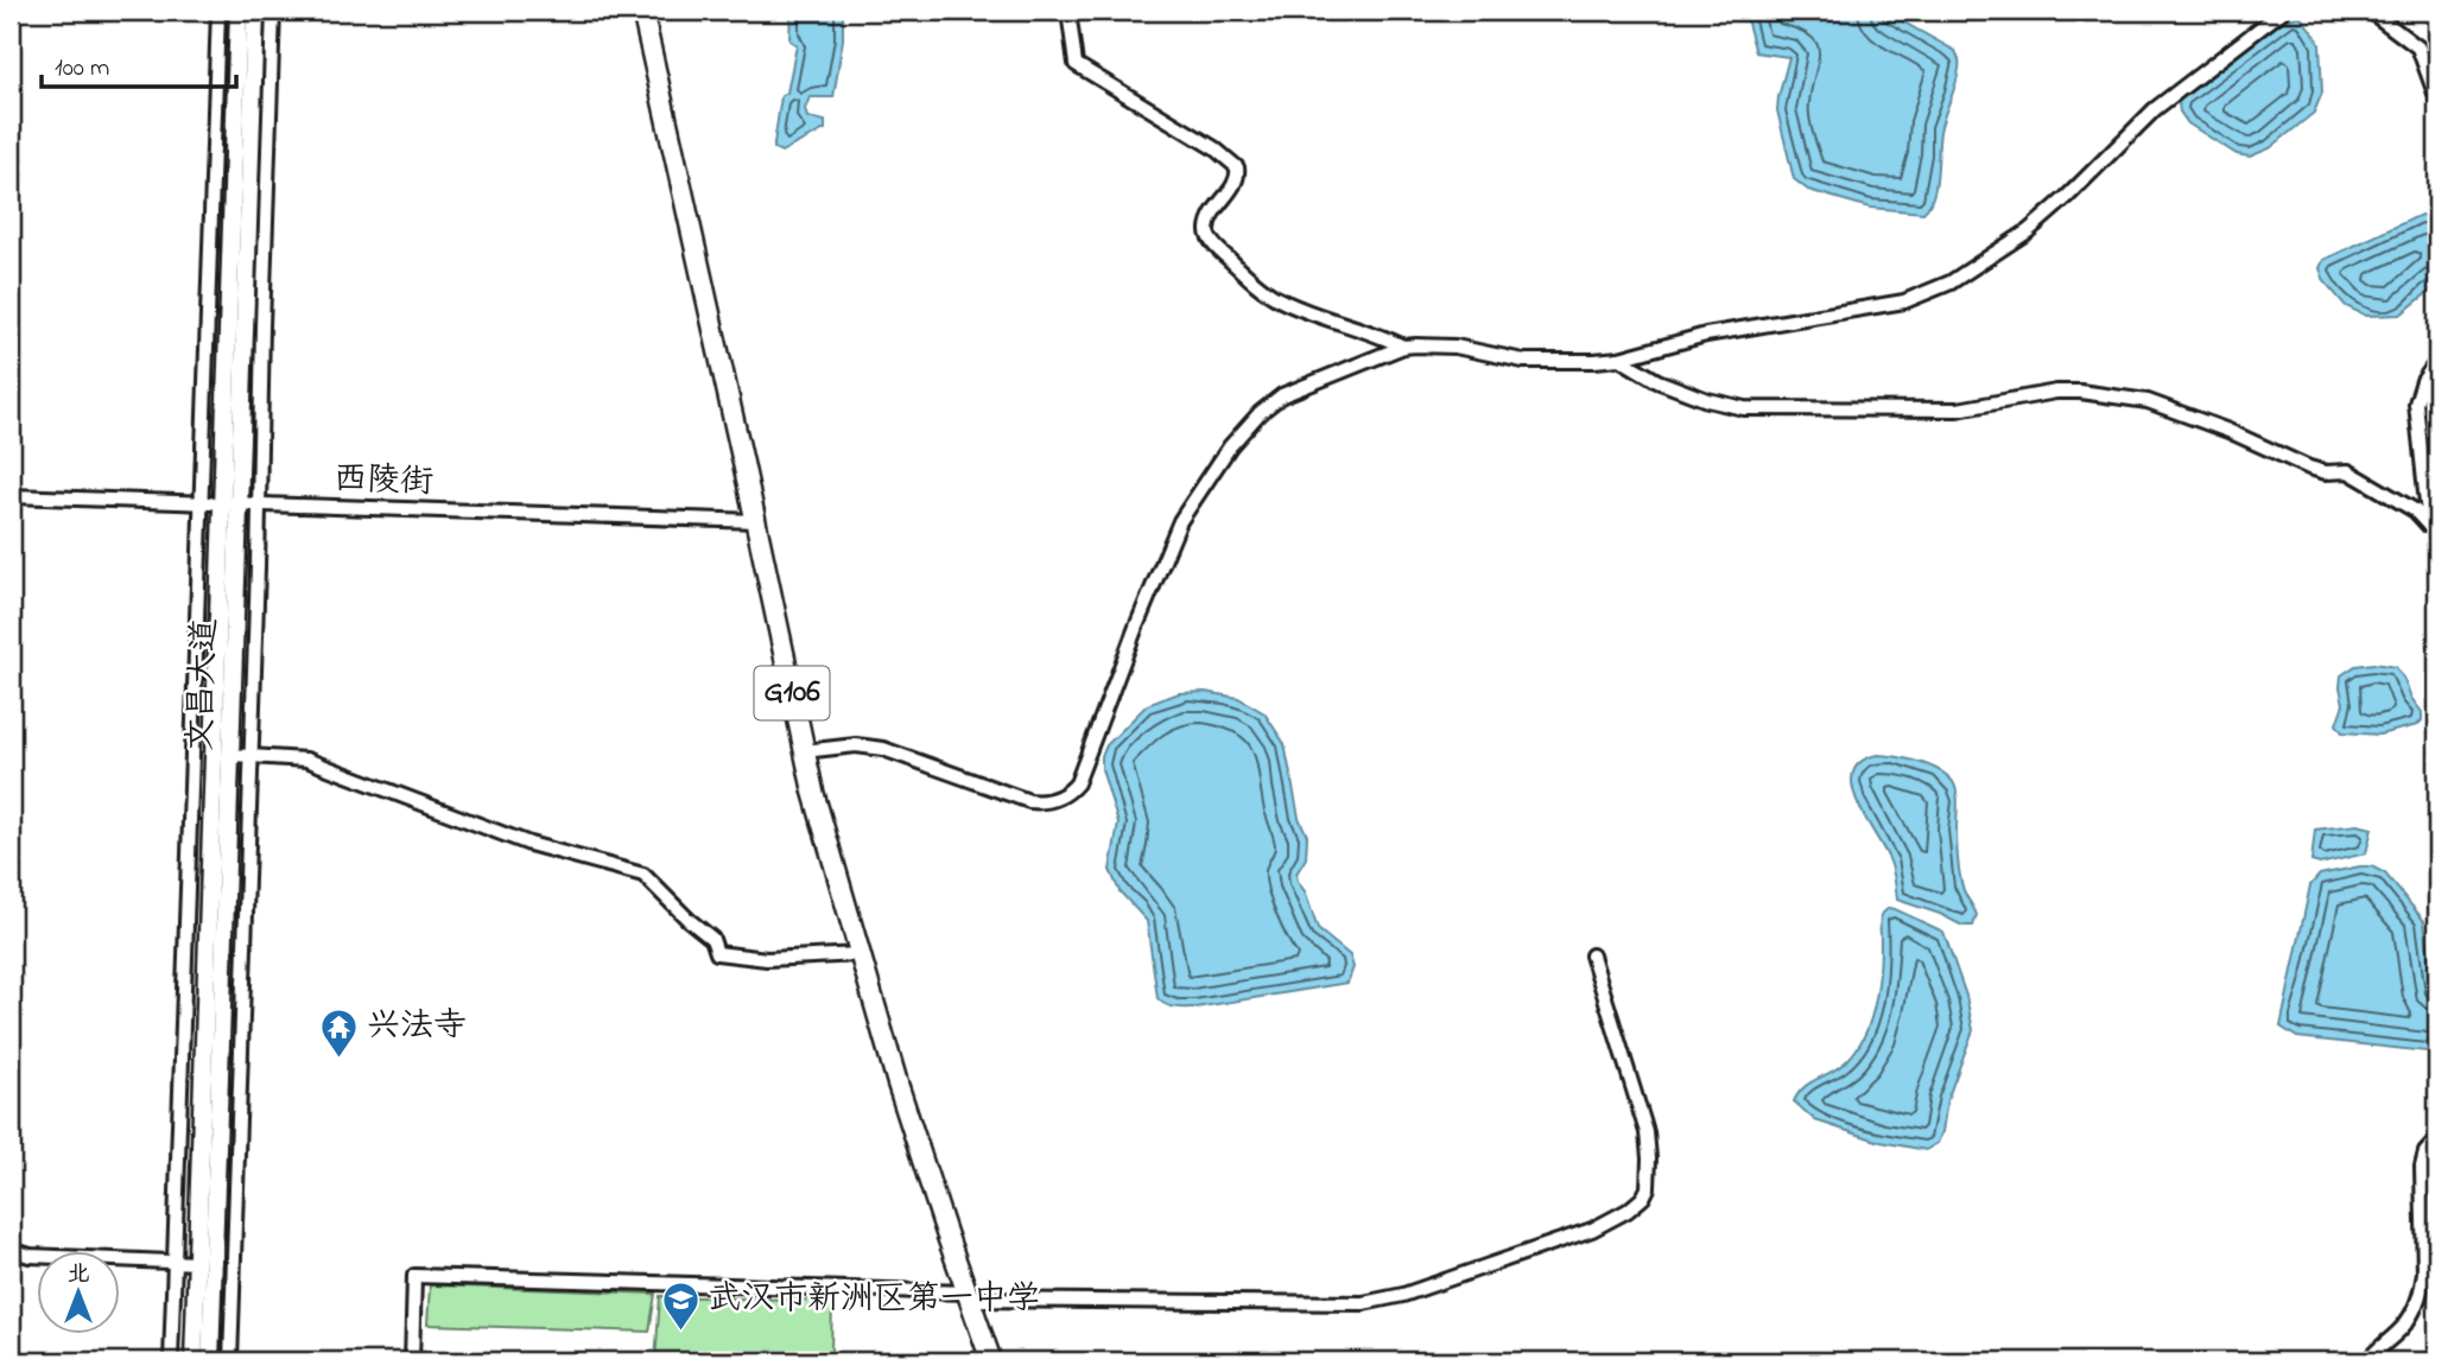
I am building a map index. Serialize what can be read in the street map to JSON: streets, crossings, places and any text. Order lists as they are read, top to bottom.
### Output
{
  "streets": {
    "highway": ["G106"],
    "main road": ["文昌大道"],
    "street": ["西陵街"]
  },
  "crossings": [
    ["西陵街", "文昌大道"],
    ["西陵街", "G106"]
  ],
  "places": {
    "temple": ["兴法寺"],
    "school or university": ["武汉市新洲区第一中学"]
  },
  "scale_bar": "100 m",
  "north": "top"
}
